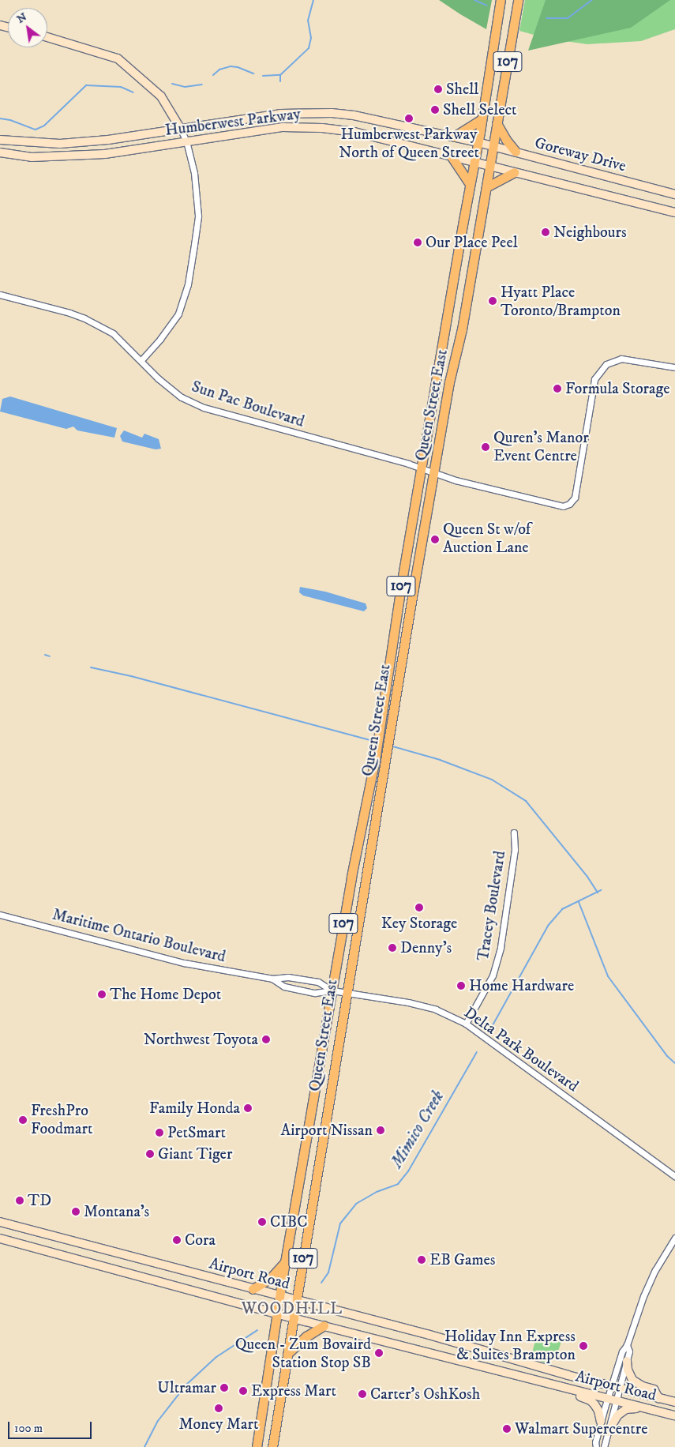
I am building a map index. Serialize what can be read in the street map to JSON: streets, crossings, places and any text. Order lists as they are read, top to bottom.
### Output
{
  "streets": {
    "main road": [
      "107",
      "Humberwest Parkway",
      "Goreway Drive",
      "Queen Street East",
      "Airport Road"
    ],
    "street": [
      "Sun Pac Boulevard",
      "Tracey Boulevard",
      "Maritime Ontario Boulevard",
      "Delta Park Boulevard"
    ]
  },
  "crossings": [
    ["Humberwest Parkway", "Goreway Drive"],
    ["Humberwest Parkway", "Queen Street East"],
    ["Goreway Drive", "Queen Street East"],
    ["Sun Pac Boulevard", "Queen Street East"],
    ["Queen Street East", "Maritime Ontario Boulevard"],
    ["Queen Street East", "Delta Park Boulevard"],
    ["Queen Street East", "Airport Road"],
    ["Tracey Boulevard", "Delta Park Boulevard"],
    ["Maritime Ontario Boulevard", "Delta Park Boulevard"]
  ],
  "districts": ["WOODHILL"],
  "water": ["Mimico Creek"],
  "places": [
    "Shell",
    "Shell Select",
    "Humberwest Parkway North of Queen Street",
    "Neighbours",
    "Our Place Peel",
    "Hyatt Place Toronto/Brampton",
    "Formula Storage",
    "Quren’s Manor Event Centre",
    "Queen St w/of Auction Lane",
    "Key Storage",
    "Denny's",
    "Home Hardware",
    "The Home Depot",
    "Northwest Toyota",
    "Family Honda",
    "FreshPro Foodmart",
    "Airport Nissan",
    "PetSmart",
    "Giant Tiger",
    "TD",
    "Montana's",
    "CIBC",
    "Cora",
    "EB Games",
    "Holiday Inn Express & Suites Brampton",
    "Queen - Zum Bovaird Station Stop SB",
    "Ultramar",
    "Express Mart",
    "Carter's OshKosh",
    "Money Mart",
    "Walmart Supercentre"
  ],
  "scale_bar": "100 m",
  "north": "top left"
}
